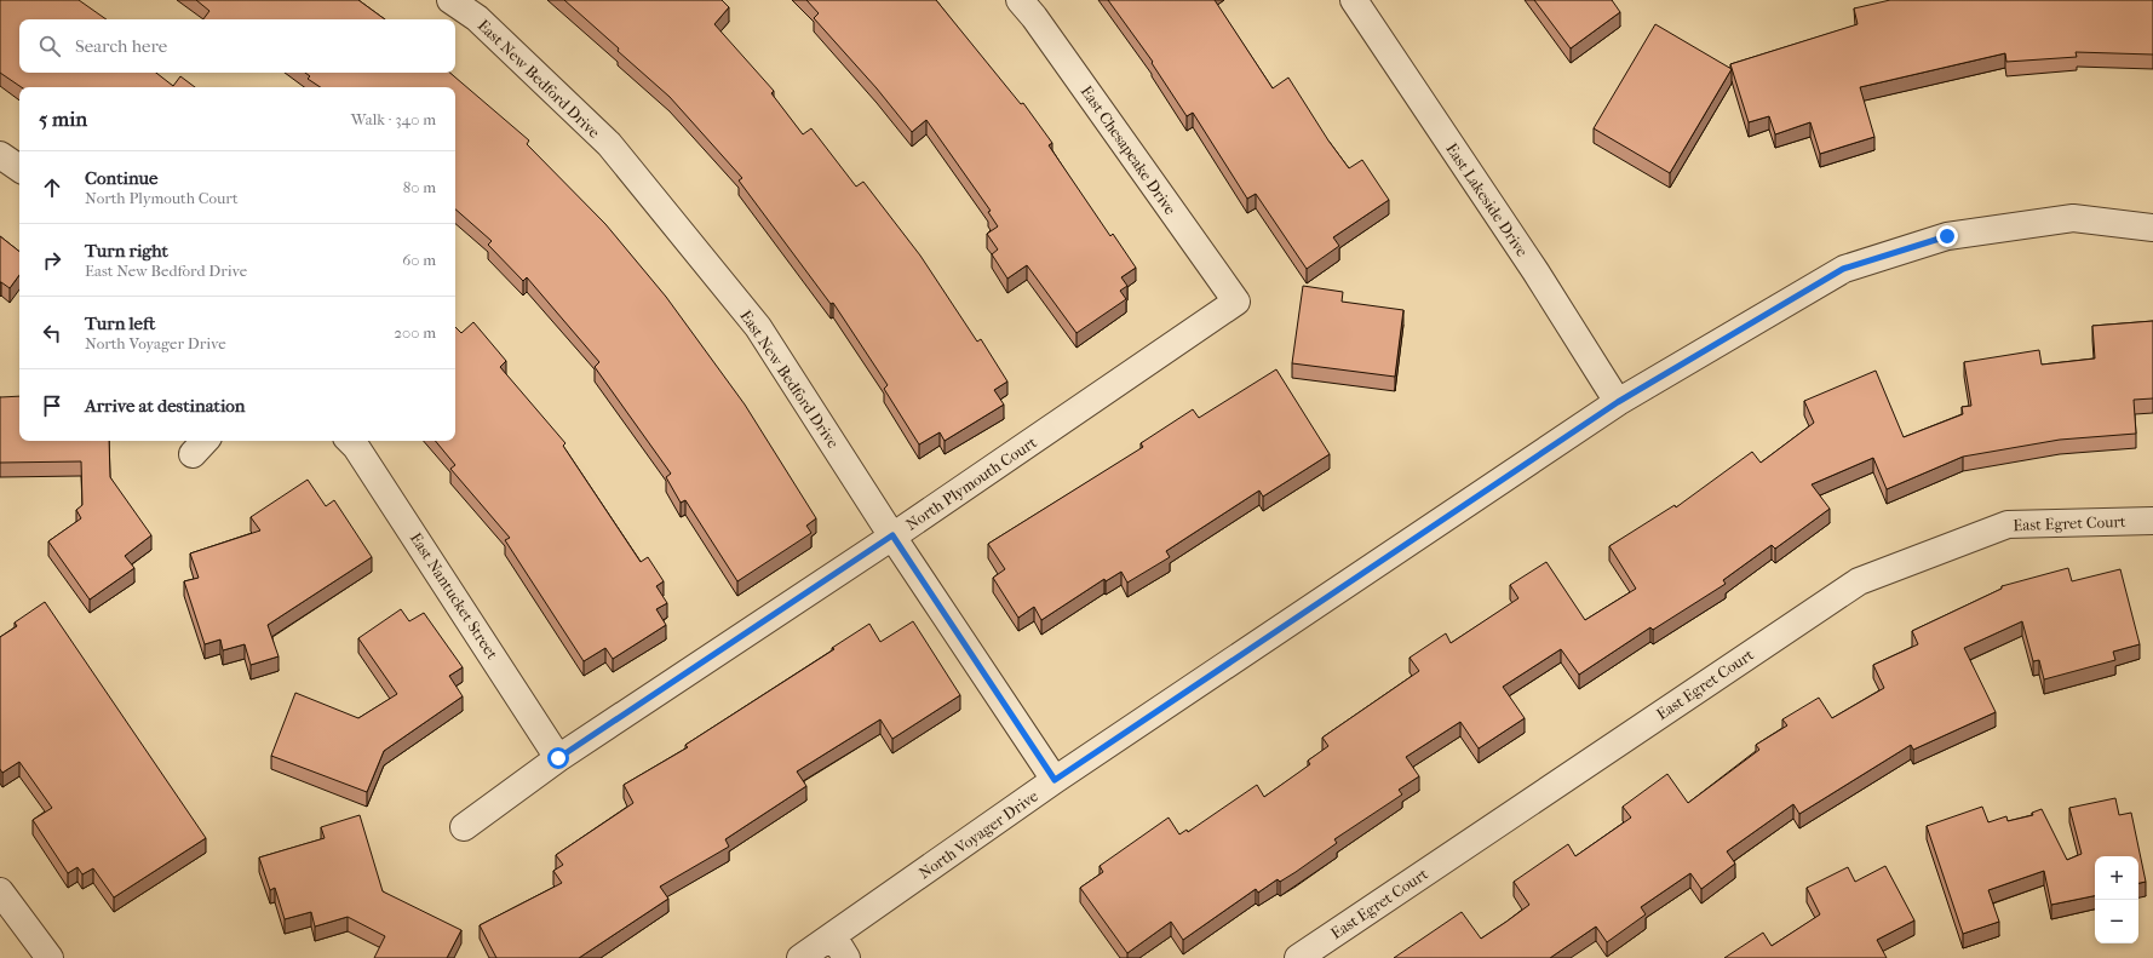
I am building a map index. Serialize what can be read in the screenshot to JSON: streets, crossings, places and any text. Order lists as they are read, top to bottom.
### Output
{
  "streets": {
    "street": [
      "East New Bedford Drive",
      "East Chesapeake Drive",
      "East Lakeside Drive",
      "North Plymouth Court",
      "East Egret Court",
      "East Nantucket Street",
      "North Voyager Drive"
    ]
  },
  "crossings": [
    ["East New Bedford Drive", "North Plymouth Court"],
    ["East New Bedford Drive", "North Voyager Drive"],
    ["East Chesapeake Drive", "North Plymouth Court"],
    ["East Lakeside Drive", "North Voyager Drive"],
    ["North Plymouth Court", "East Nantucket Street"]
  ],
  "page": {
    "search": "Search here",
    "heading": ["5 min", "Walk · 340 m"],
    "list": [
      ["Continue", "North Plymouth Court", "80 m"],
      ["Turn right", "East New Bedford Drive", "60 m"],
      ["Turn left", "North Voyager Drive", "200 m"],
      "Arrive at destination"
    ],
    "map_buttons": ["+", "−"]
  }
}
